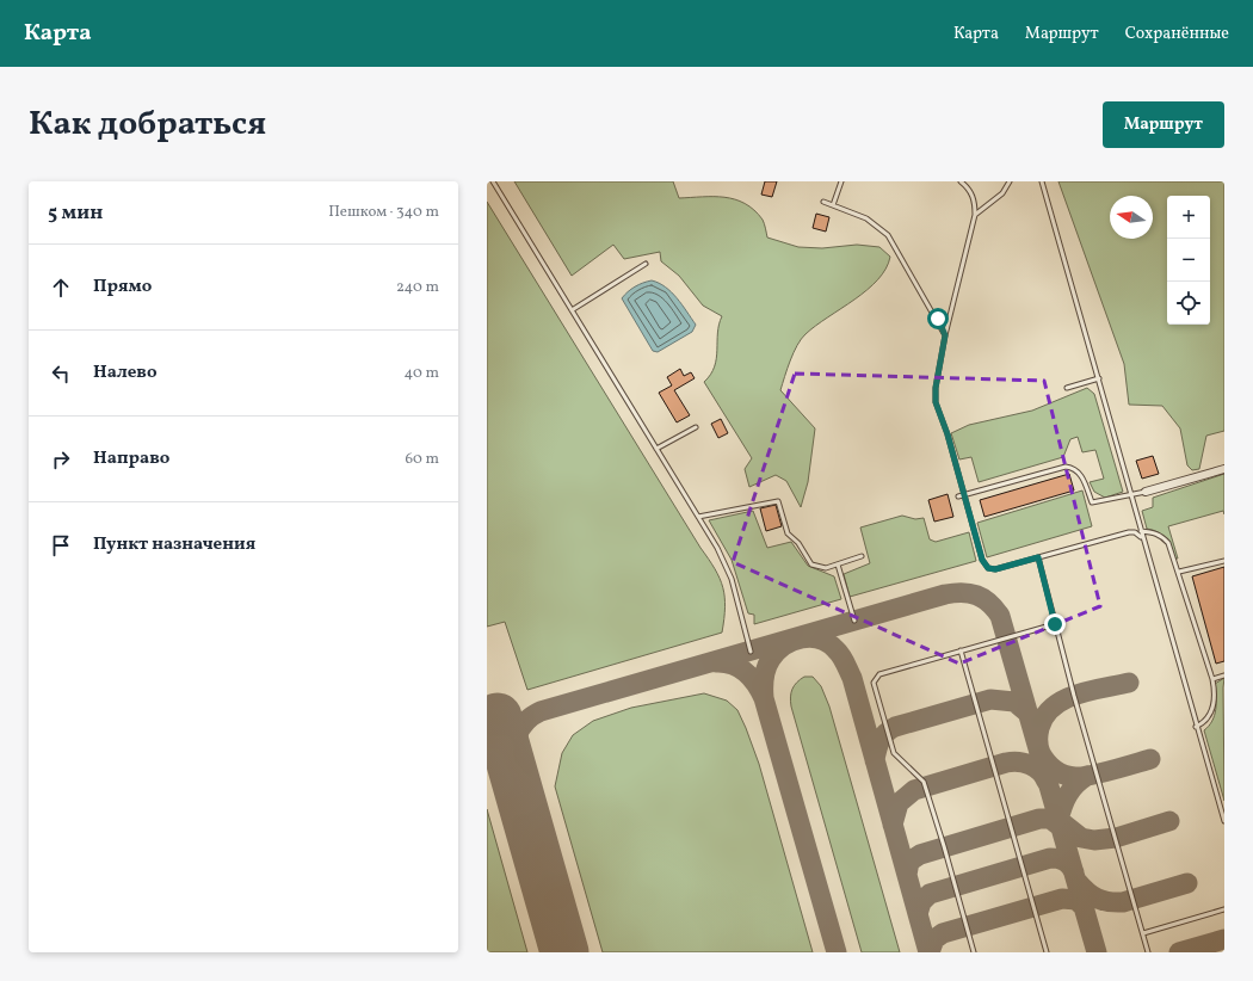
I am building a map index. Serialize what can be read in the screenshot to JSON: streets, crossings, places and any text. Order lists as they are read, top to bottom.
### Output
{
  "north": "left",
  "page": {
    "header": "Карта",
    "nav": ["Карта", "Маршрут", "Сохранённые"],
    "title": "Как добраться",
    "buttons": "Маршрут",
    "heading": ["5 мин", "Пешком · 340 m"],
    "map_buttons": ["+", "−"],
    "list": [
      ["Прямо", "240 m"],
      ["Налево", "40 m"],
      ["Направо", "60 m"],
      "Пункт назначения"
    ]
  }
}
